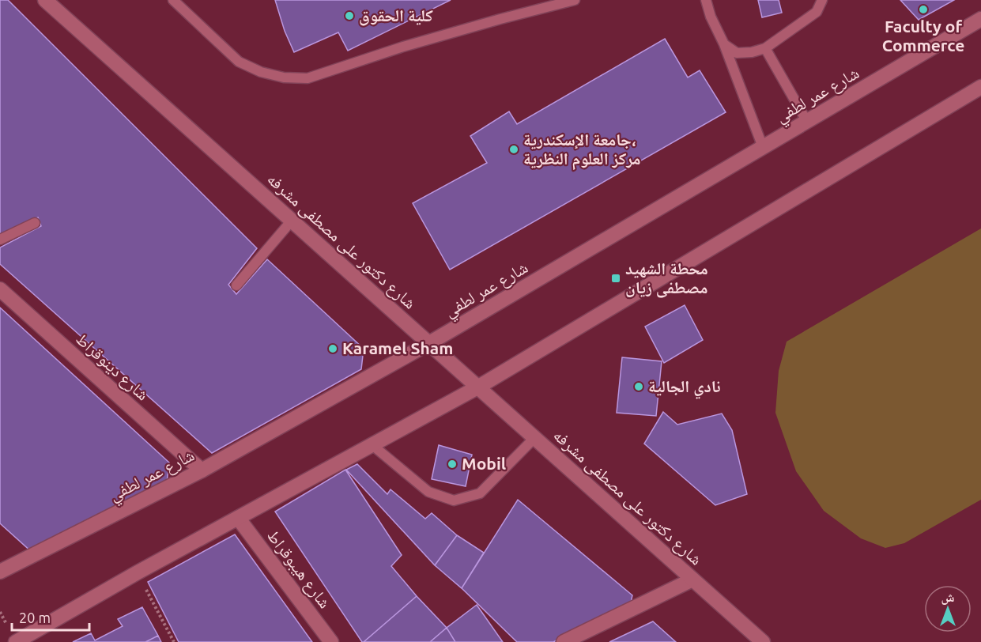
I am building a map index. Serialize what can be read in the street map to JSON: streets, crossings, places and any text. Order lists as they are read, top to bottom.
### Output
{
  "streets": {
    "main road": [
      "شارع عمر لطفي",
      "شارع دكتور على مصطفى مشرفه",
      "شارع دينوقراط",
      "شارع هيبوقراط"
    ]
  },
  "crossings": [
    ["شارع عمر لطفي", "شارع دكتور على مصطفى مشرفه"],
    ["شارع عمر لطفي", "شارع دينوقراط"]
  ],
  "places": {
    "other": [
      "Faculty of Commerce",
      "كلية الحقوق",
      "جامعة الإسكندرية، مركز العلوم النظرية",
      "Karamel Sham",
      "نادي الجالية",
      "Mobil"
    ],
    "transit": ["محطة الشهيد مصطفى زيان"]
  },
  "scale_bar": "20 m",
  "north": "top"
}
